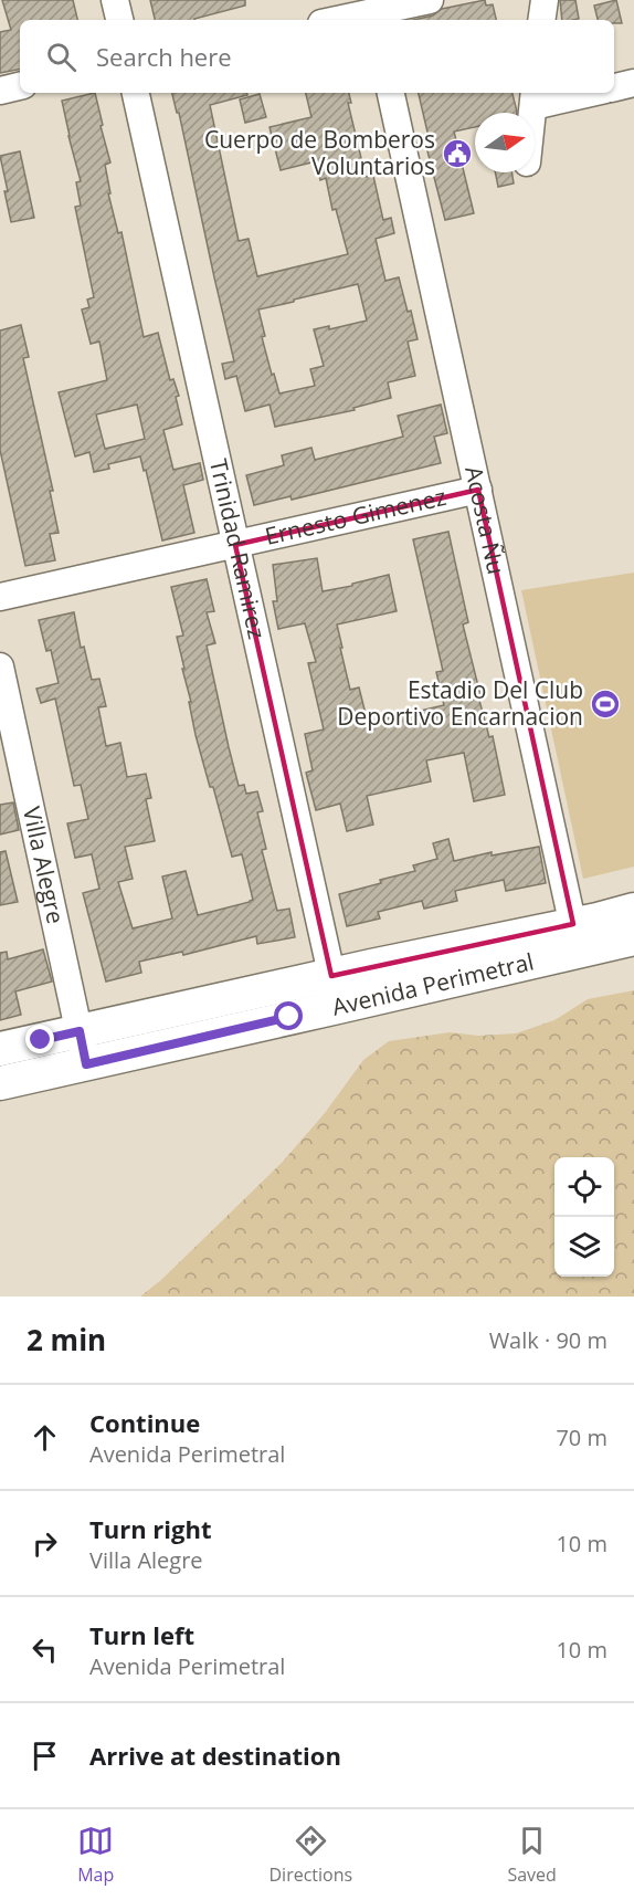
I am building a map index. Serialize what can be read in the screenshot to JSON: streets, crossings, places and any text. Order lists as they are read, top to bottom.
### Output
{
  "streets": {
    "main road": ["Avenida Perimetral"],
    "street": [
      "Ernesto Gimenez",
      "Acosta Ñu",
      "Trinidad Ramirez",
      "Villa Alegre"
    ]
  },
  "crossings": [
    ["Ernesto Gimenez", "Acosta Ñu"],
    ["Ernesto Gimenez", "Trinidad Ramirez"],
    ["Acosta Ñu", "Avenida Perimetral"],
    ["Trinidad Ramirez", "Avenida Perimetral"],
    ["Villa Alegre", "Avenida Perimetral"]
  ],
  "places": {
    "public building": ["Cuerpo de Bomberos Voluntarios"],
    "sports": ["Estadio Del Club Deportivo Encarnacion"]
  },
  "north": "right",
  "page": {
    "search": "Search here",
    "heading": ["2 min", "Walk · 90 m"],
    "list": [
      ["Continue", "Avenida Perimetral", "70 m"],
      ["Turn right", "Villa Alegre", "10 m"],
      ["Turn left", "Avenida Perimetral", "10 m"],
      "Arrive at destination"
    ],
    "nav": ["Map", "Directions", "Saved"]
  }
}
